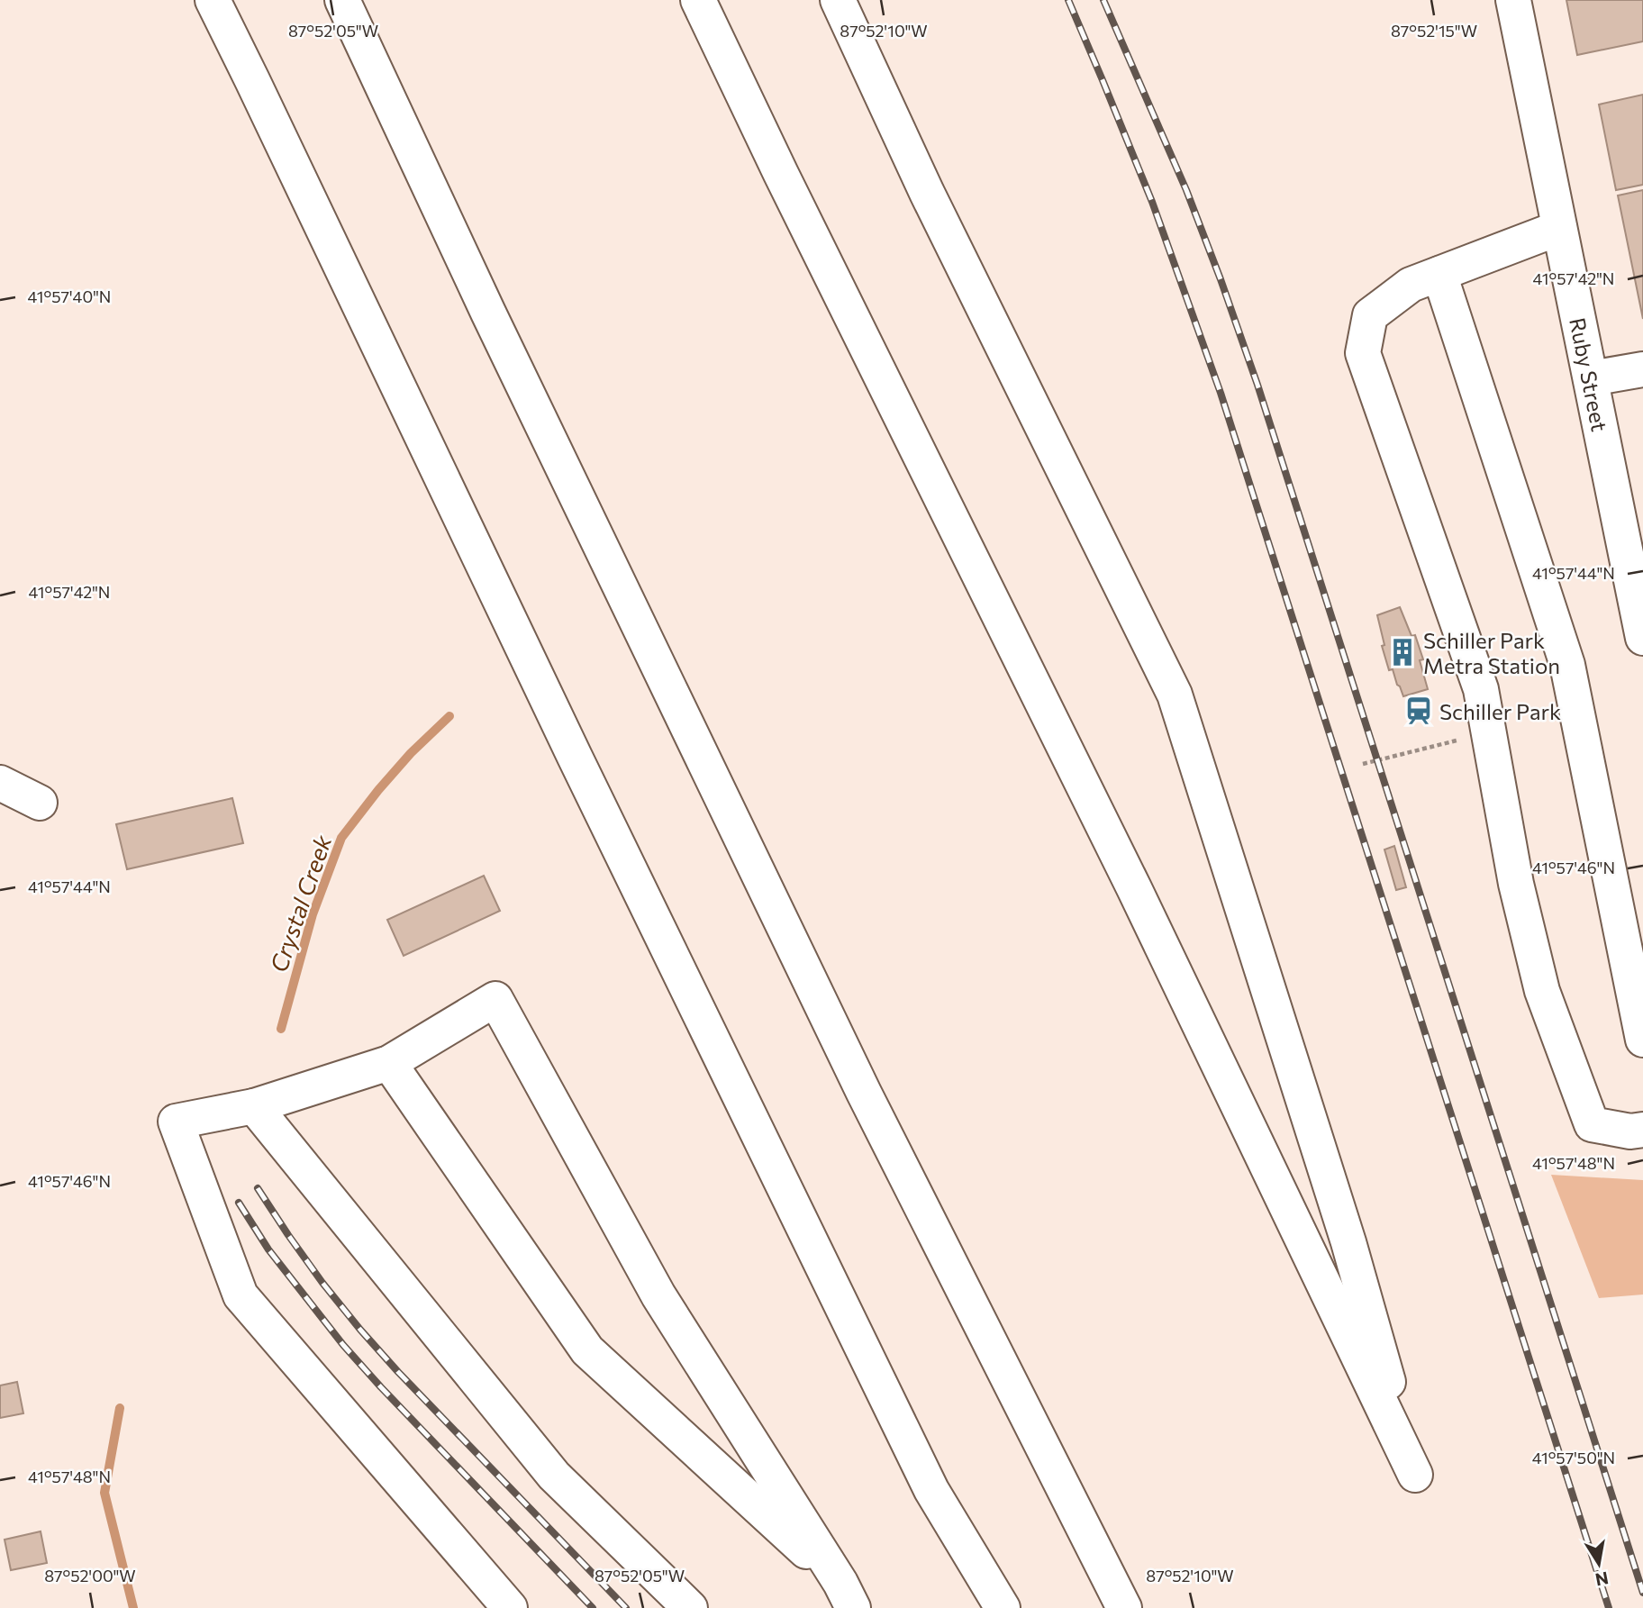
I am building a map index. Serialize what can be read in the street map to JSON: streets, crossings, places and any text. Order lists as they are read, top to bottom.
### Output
{
  "streets": {
    "street": ["Ruby Street"]
  },
  "water": ["Crystal Creek"],
  "places": {
    "building": ["Schiller Park Metra Station"],
    "station": ["Schiller Park"]
  },
  "north": "bottom",
  "coordinates": [
    "87°52'05\"W",
    "87°52'10\"W",
    "87°52'15\"W",
    "41°57'42\"N",
    "41°57'40\"N",
    "41°57'44\"N",
    "41°57'46\"N",
    "41°57'48\"N",
    "41°57'50\"N",
    "87°52'00\"W"
  ]
}
